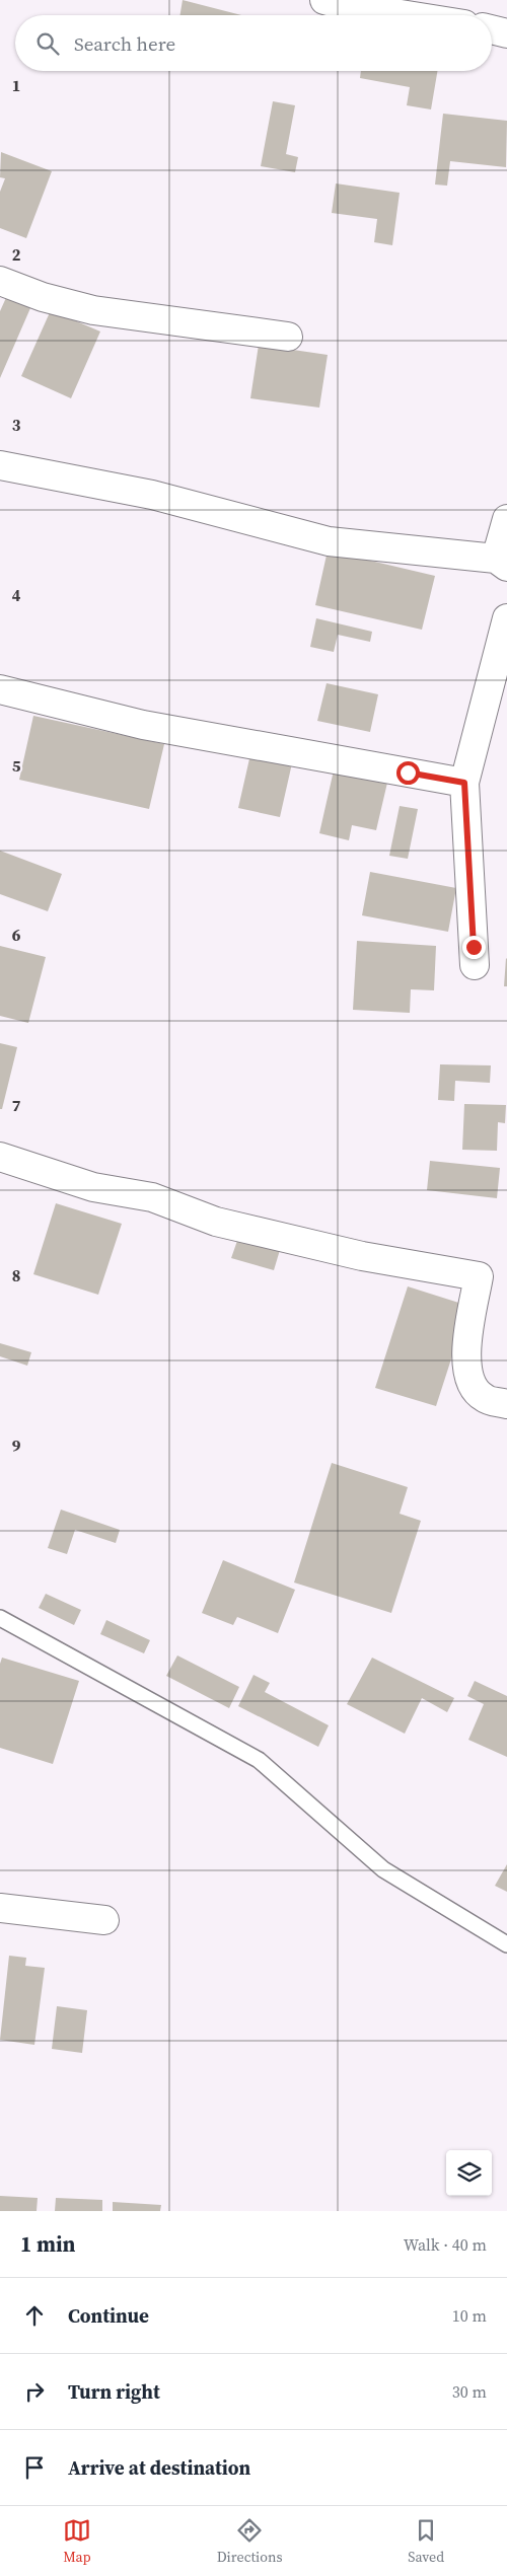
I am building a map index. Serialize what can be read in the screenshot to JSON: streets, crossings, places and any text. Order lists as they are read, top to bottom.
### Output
{
  "page": {
    "search": "Search here",
    "heading": ["1 min", "Walk · 40 m"],
    "list": [
      ["Continue", "10 m"],
      ["Turn right", "30 m"],
      "Arrive at destination"
    ],
    "nav": ["Map", "Directions", "Saved"]
  },
  "grid": {
    "rows": [
      "1",
      "2",
      "3",
      "4",
      "5",
      "6",
      "7",
      "8",
      "9"
    ]
  }
}
